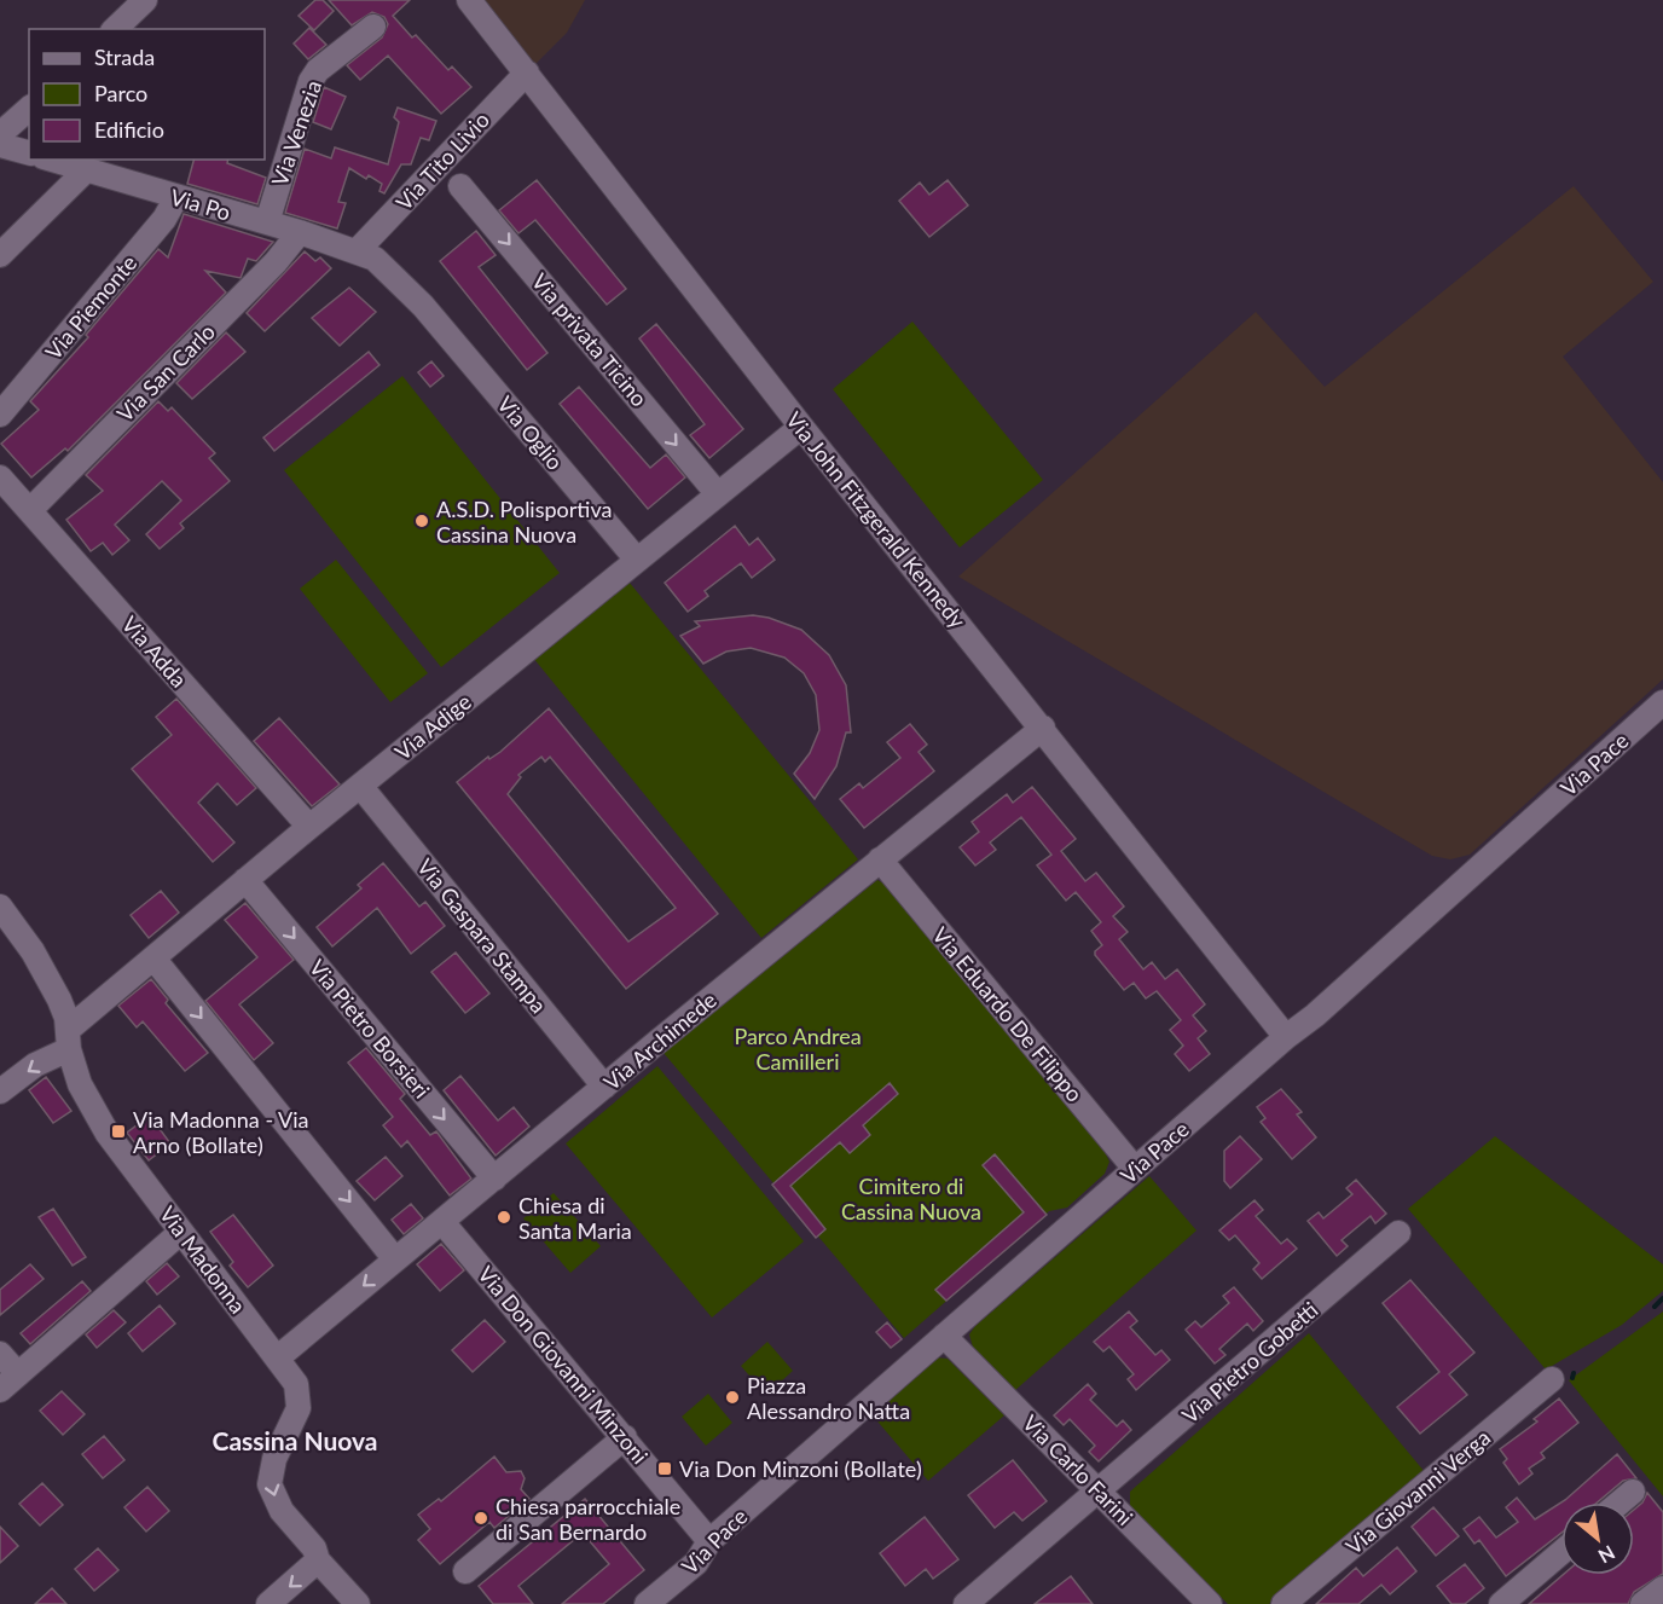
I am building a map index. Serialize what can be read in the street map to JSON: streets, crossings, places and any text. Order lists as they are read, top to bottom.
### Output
{
  "streets": {
    "street": [
      "Via Venezia",
      "Via Tito Livio",
      "Via Po",
      "Via Piemonte",
      "Via privata Ticino",
      "Via San Carlo",
      "Via Oglio",
      "Via John Fitzgerald Kennedy",
      "Via Adda",
      "Via Adige",
      "Via Pace",
      "Via Gaspara Stampa",
      "Via Eduardo De Filippo",
      "Via Pietro Borsieri",
      "Via Archimede",
      "Via Madonna",
      "Via Pietro Gobetti",
      "Via Don Giovanni Minzoni",
      "Via Carlo Farini",
      "Via Giovanni Verga"
    ]
  },
  "crossings": [
    ["Via Venezia", "Via Po"],
    ["Via Tito Livio", "Via Po"],
    ["Via Tito Livio", "Via Oglio"],
    ["Via Tito Livio", "Via John Fitzgerald Kennedy"],
    ["Via Po", "Via Piemonte"],
    ["Via Po", "Via San Carlo"],
    ["Via Po", "Via Oglio"],
    ["Via privata Ticino", "Via Adige"],
    ["Via San Carlo", "Via Adda"],
    ["Via Oglio", "Via Adige"],
    ["Via John Fitzgerald Kennedy", "Via Adige"],
    ["Via John Fitzgerald Kennedy", "Via Pace"],
    ["Via John Fitzgerald Kennedy", "Via Archimede"],
    ["Via Adda", "Via Adige"],
    ["Via Adige", "Via Gaspara Stampa"],
    ["Via Adige", "Via Pietro Borsieri"],
    ["Via Adige", "Via Madonna"],
    ["Via Pace", "Via Eduardo De Filippo"],
    ["Via Pace", "Via Don Giovanni Minzoni"],
    ["Via Pace", "Via Carlo Farini"],
    ["Via Gaspara Stampa", "Via Archimede"],
    ["Via Eduardo De Filippo", "Via Archimede"],
    ["Via Pietro Borsieri", "Via Archimede"],
    ["Via Archimede", "Via Madonna"],
    ["Via Archimede", "Via Don Giovanni Minzoni"],
    ["Via Pietro Gobetti", "Via Carlo Farini"]
  ],
  "one_way": ["Via privata Ticino"],
  "districts": ["Cassina Nuova"],
  "parks": ["Parco Andrea Camilleri", "Cimitero di Cassina Nuova"],
  "places": {
    "other": [
      "A.S.D. Polisportiva Cassina Nuova",
      "Chiesa di Santa Maria",
      "Piazza Alessandro Natta",
      "Chiesa parrocchiale di San Bernardo"
    ],
    "transit": ["Via Madonna - Via Arno (Bollate)", "Via Don Minzoni (Bollate)"]
  },
  "legend": ["Strada", "Parco", "Edificio"],
  "north": "bottom right"
}
